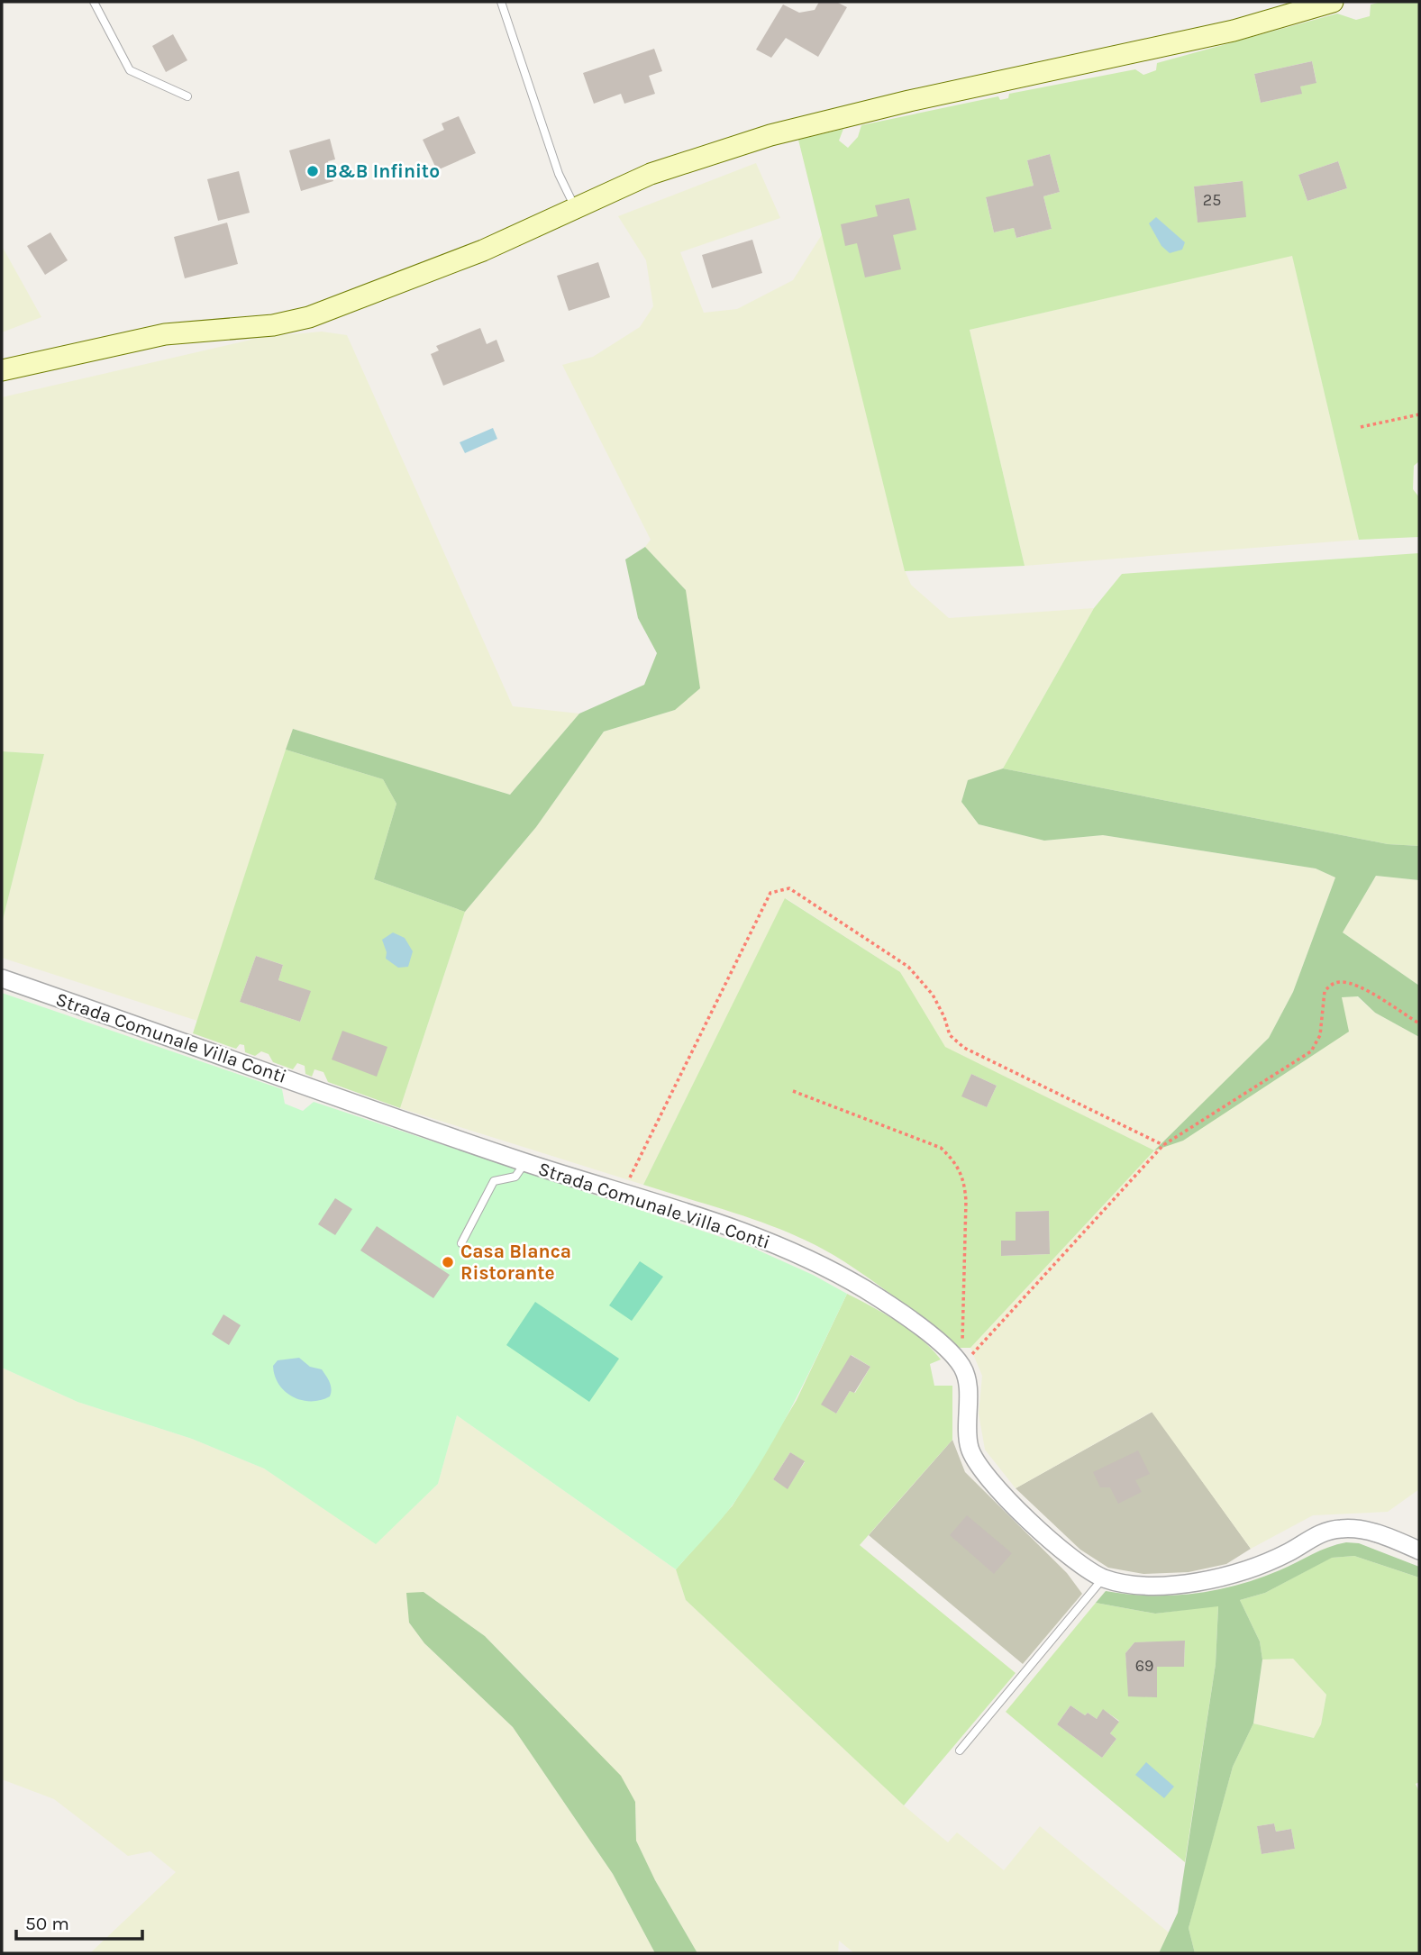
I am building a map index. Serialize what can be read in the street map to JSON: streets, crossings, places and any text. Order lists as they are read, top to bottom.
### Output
{
  "streets": {
    "street": ["Strada Comunale Villa Conti"]
  },
  "places": ["B&B Infinito", "Casa Blanca Ristorante"],
  "house_numbers": ["25", "69"],
  "scale_bar": "50 m"
}
